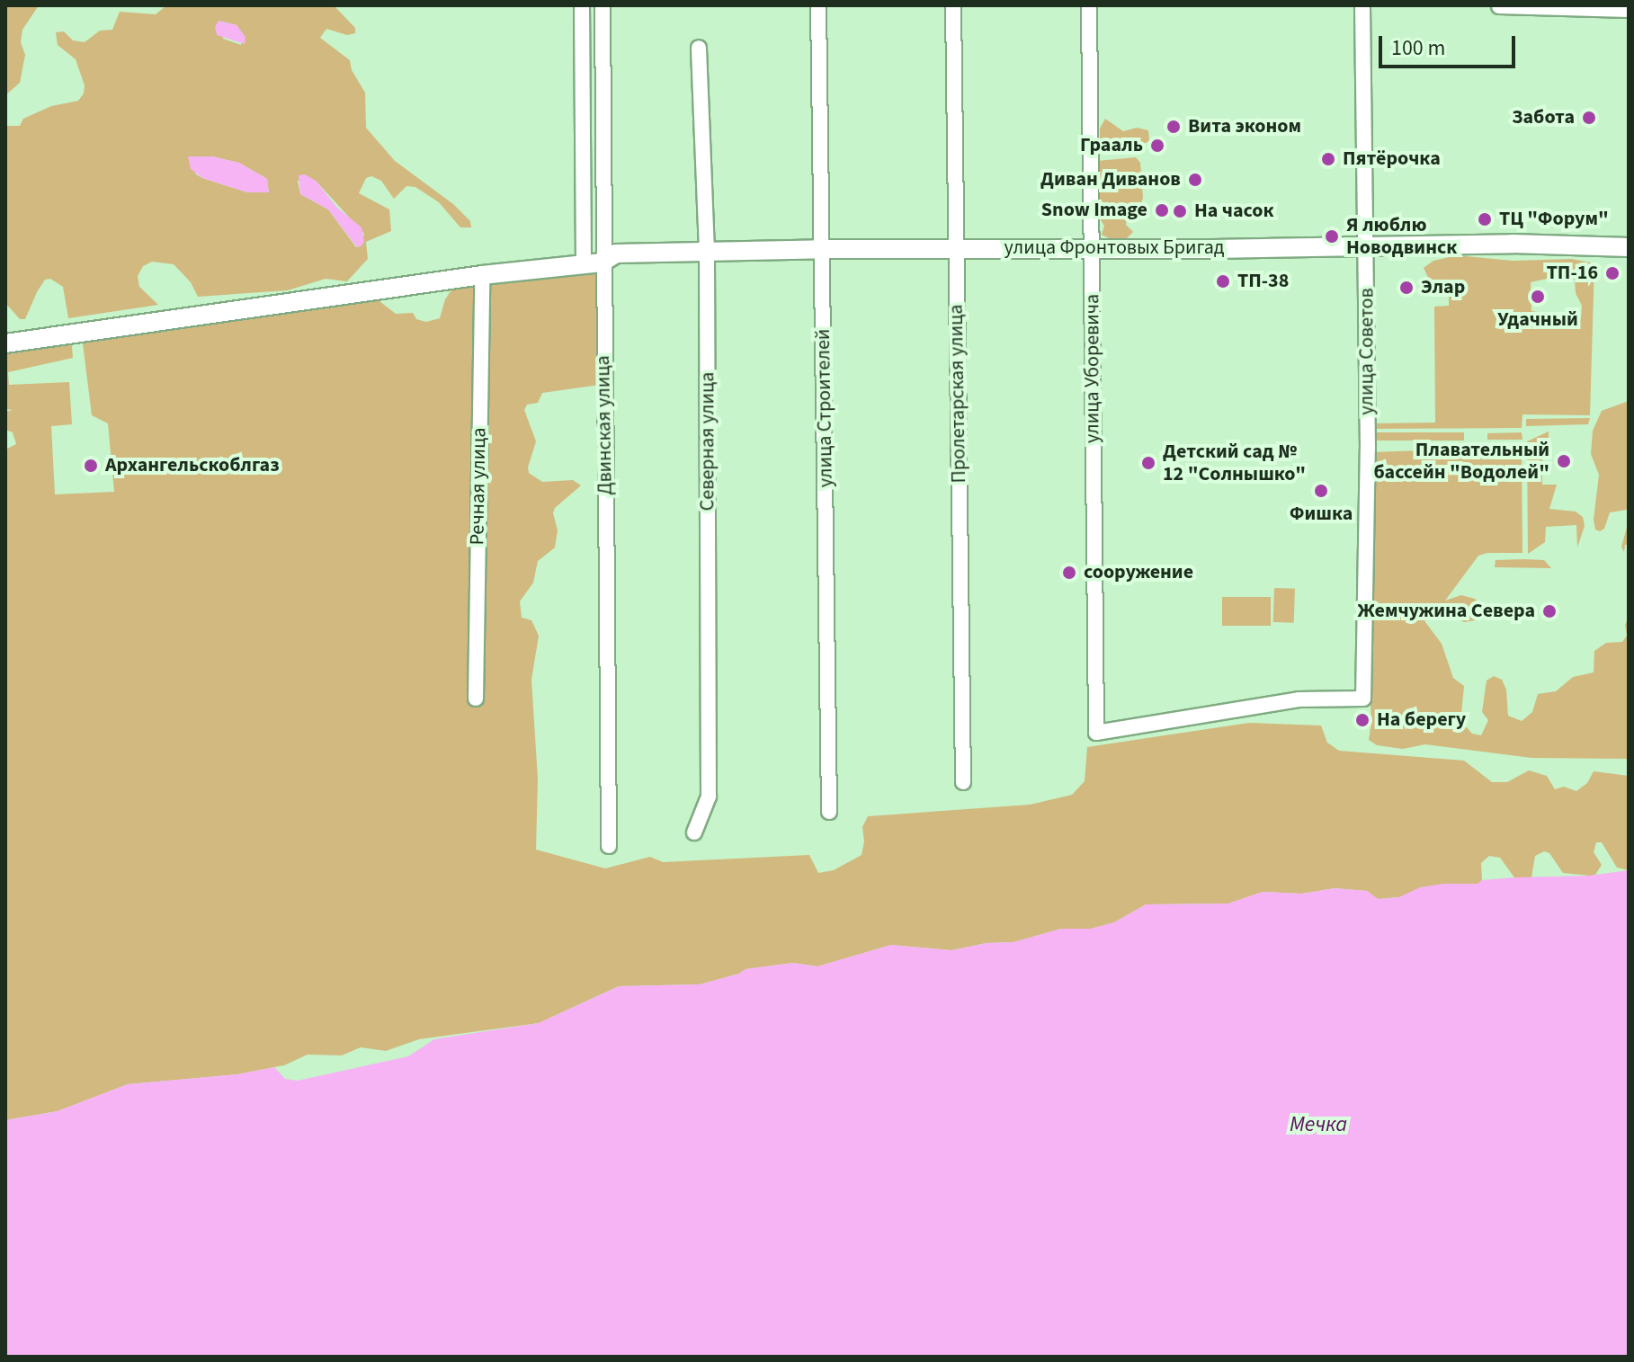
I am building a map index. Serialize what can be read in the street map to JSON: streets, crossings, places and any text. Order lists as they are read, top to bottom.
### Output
{
  "streets": {
    "main road": ["улица Фронтовых Бригад"],
    "street": [
      "улица Советов",
      "улица Уборевича",
      "Пролетарская улица",
      "улица Строителей",
      "Двинская улица",
      "Северная улица",
      "Речная улица"
    ]
  },
  "crossings": [
    ["улица Фронтовых Бригад", "улица Советов"],
    ["улица Фронтовых Бригад", "улица Уборевича"],
    ["улица Фронтовых Бригад", "Пролетарская улица"],
    ["улица Фронтовых Бригад", "улица Строителей"],
    ["улица Фронтовых Бригад", "Двинская улица"],
    ["улица Фронтовых Бригад", "Северная улица"],
    ["улица Фронтовых Бригад", "Речная улица"],
    ["улица Советов", "улица Уборевича"]
  ],
  "water": ["Мечка"],
  "places": [
    "Забота",
    "Вита эконом",
    "Грааль",
    "Пятёрочка",
    "Диван Диванов",
    "Snow Image",
    "На часок",
    "ТЦ \"Форум\"",
    "Я люблю Новодвинск",
    "ТП-16",
    "ТП-38",
    "Элар",
    "Удачный",
    "Плавательный бассейн \"Водолей\"",
    "Детский сад № 12 \"Солнышко\"",
    "Архангельскоблгаз",
    "Фишка",
    "сооружение",
    "Жемчужина Севера",
    "На берегу"
  ],
  "scale_bar": "100 m"
}
